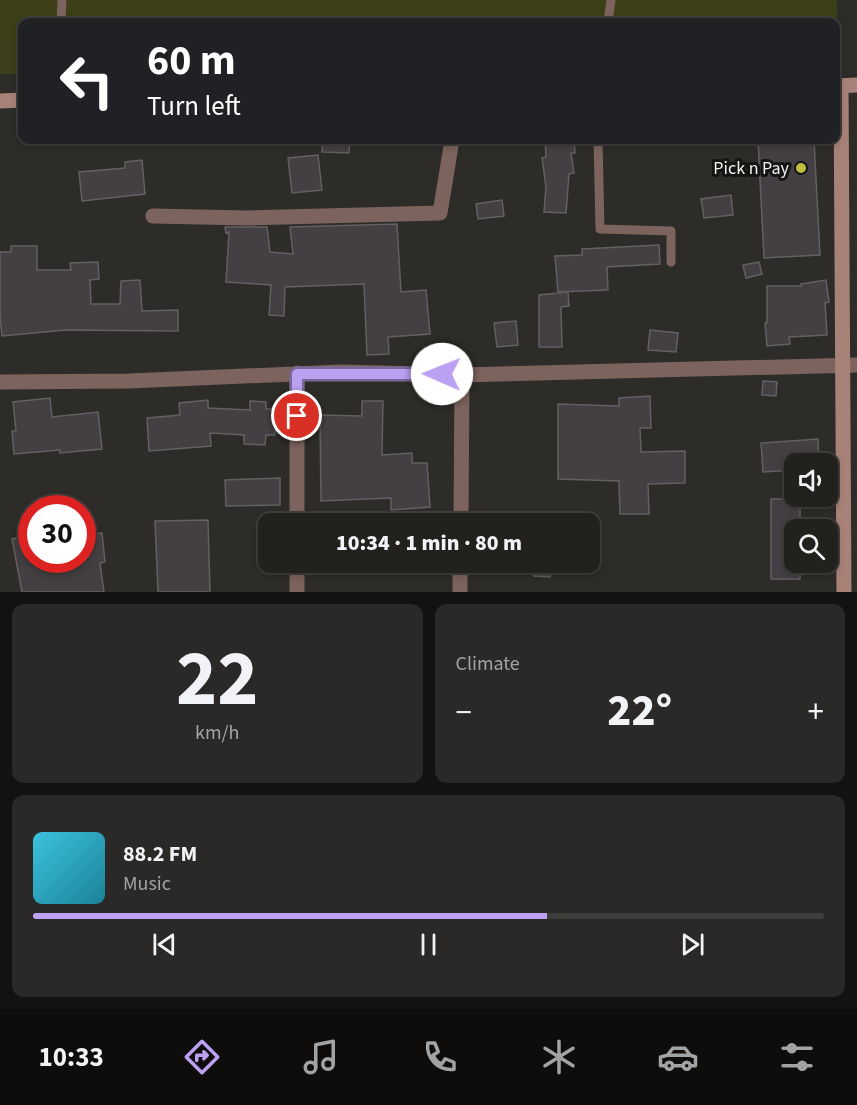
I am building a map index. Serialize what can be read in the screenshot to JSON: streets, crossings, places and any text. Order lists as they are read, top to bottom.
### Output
{
  "places": ["Pick n Pay"],
  "page": {
    "turn": ["60 m", "Turn left"],
    "limit": "30",
    "trip": "10:34 · 1 min · 80 m",
    "tile": [
      ["22", "km/h"],
      "Climate"
    ],
    "heat": ["−", "22°", "+"],
    "song": ["88.2 FM", "Music"],
    "tabs": "10:33"
  }
}
